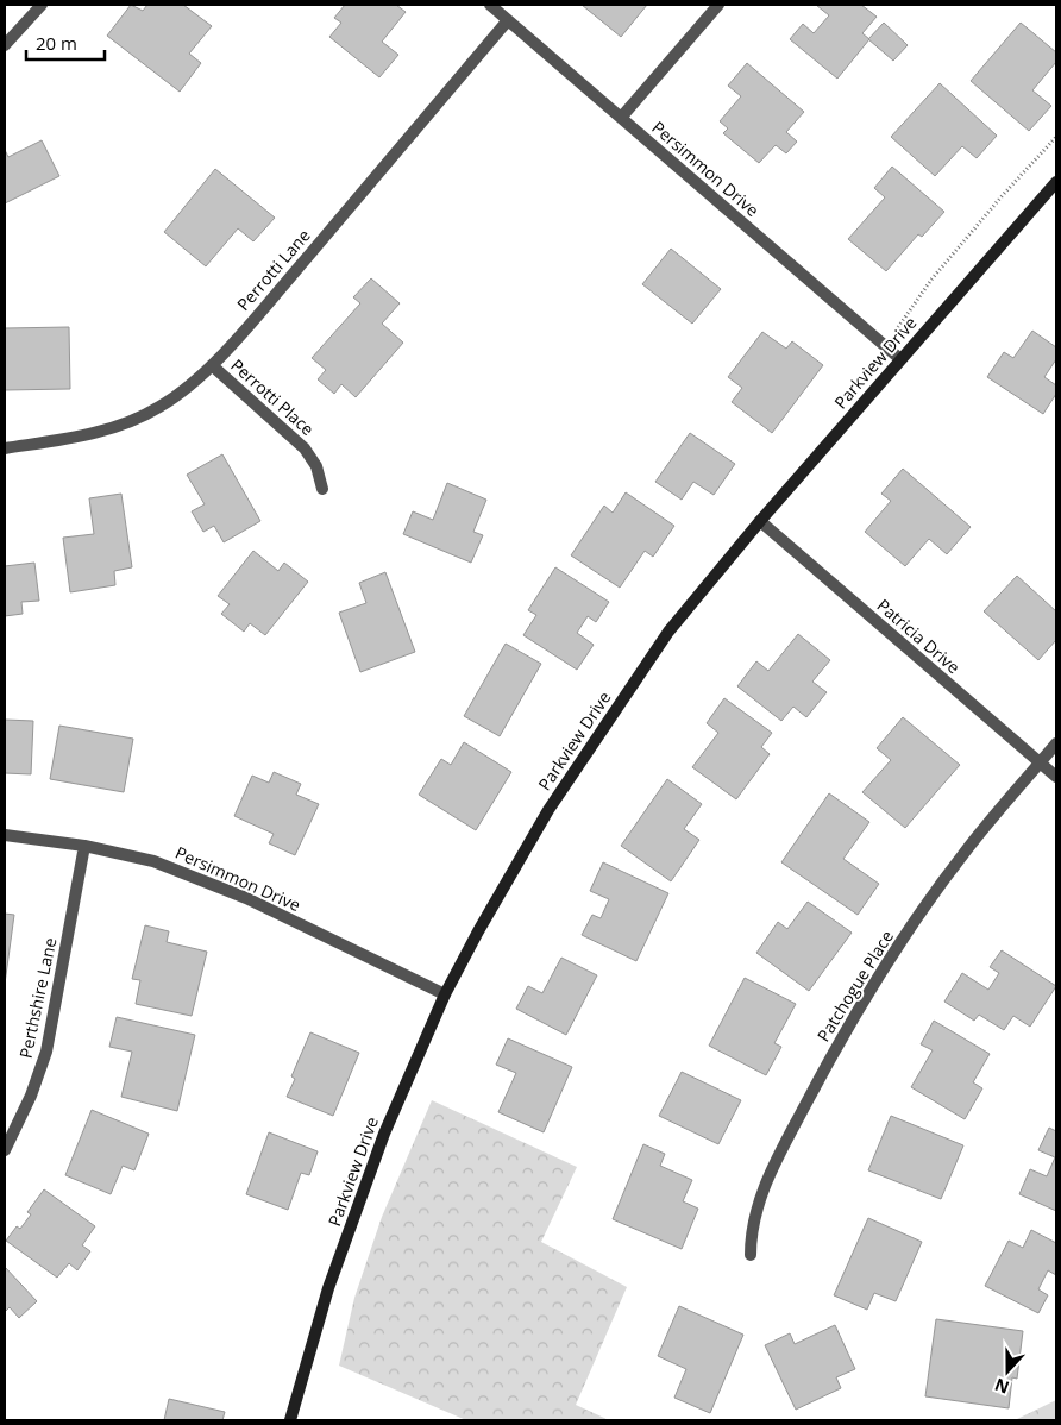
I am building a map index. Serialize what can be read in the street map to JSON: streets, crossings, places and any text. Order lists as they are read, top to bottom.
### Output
{
  "streets": {
    "street": [
      "Persimmon Drive",
      "Perrotti Lane",
      "Parkview Drive",
      "Perrotti Place",
      "Patricia Drive",
      "Patchogue Place",
      "Perthshire Lane"
    ]
  },
  "crossings": [
    ["Persimmon Drive", "Perrotti Lane"],
    ["Persimmon Drive", "Parkview Drive"],
    ["Persimmon Drive", "Perthshire Lane"],
    ["Perrotti Lane", "Perrotti Place"],
    ["Parkview Drive", "Patricia Drive"],
    ["Patricia Drive", "Patchogue Place"]
  ],
  "scale_bar": "20 m",
  "north": "bottom"
}
